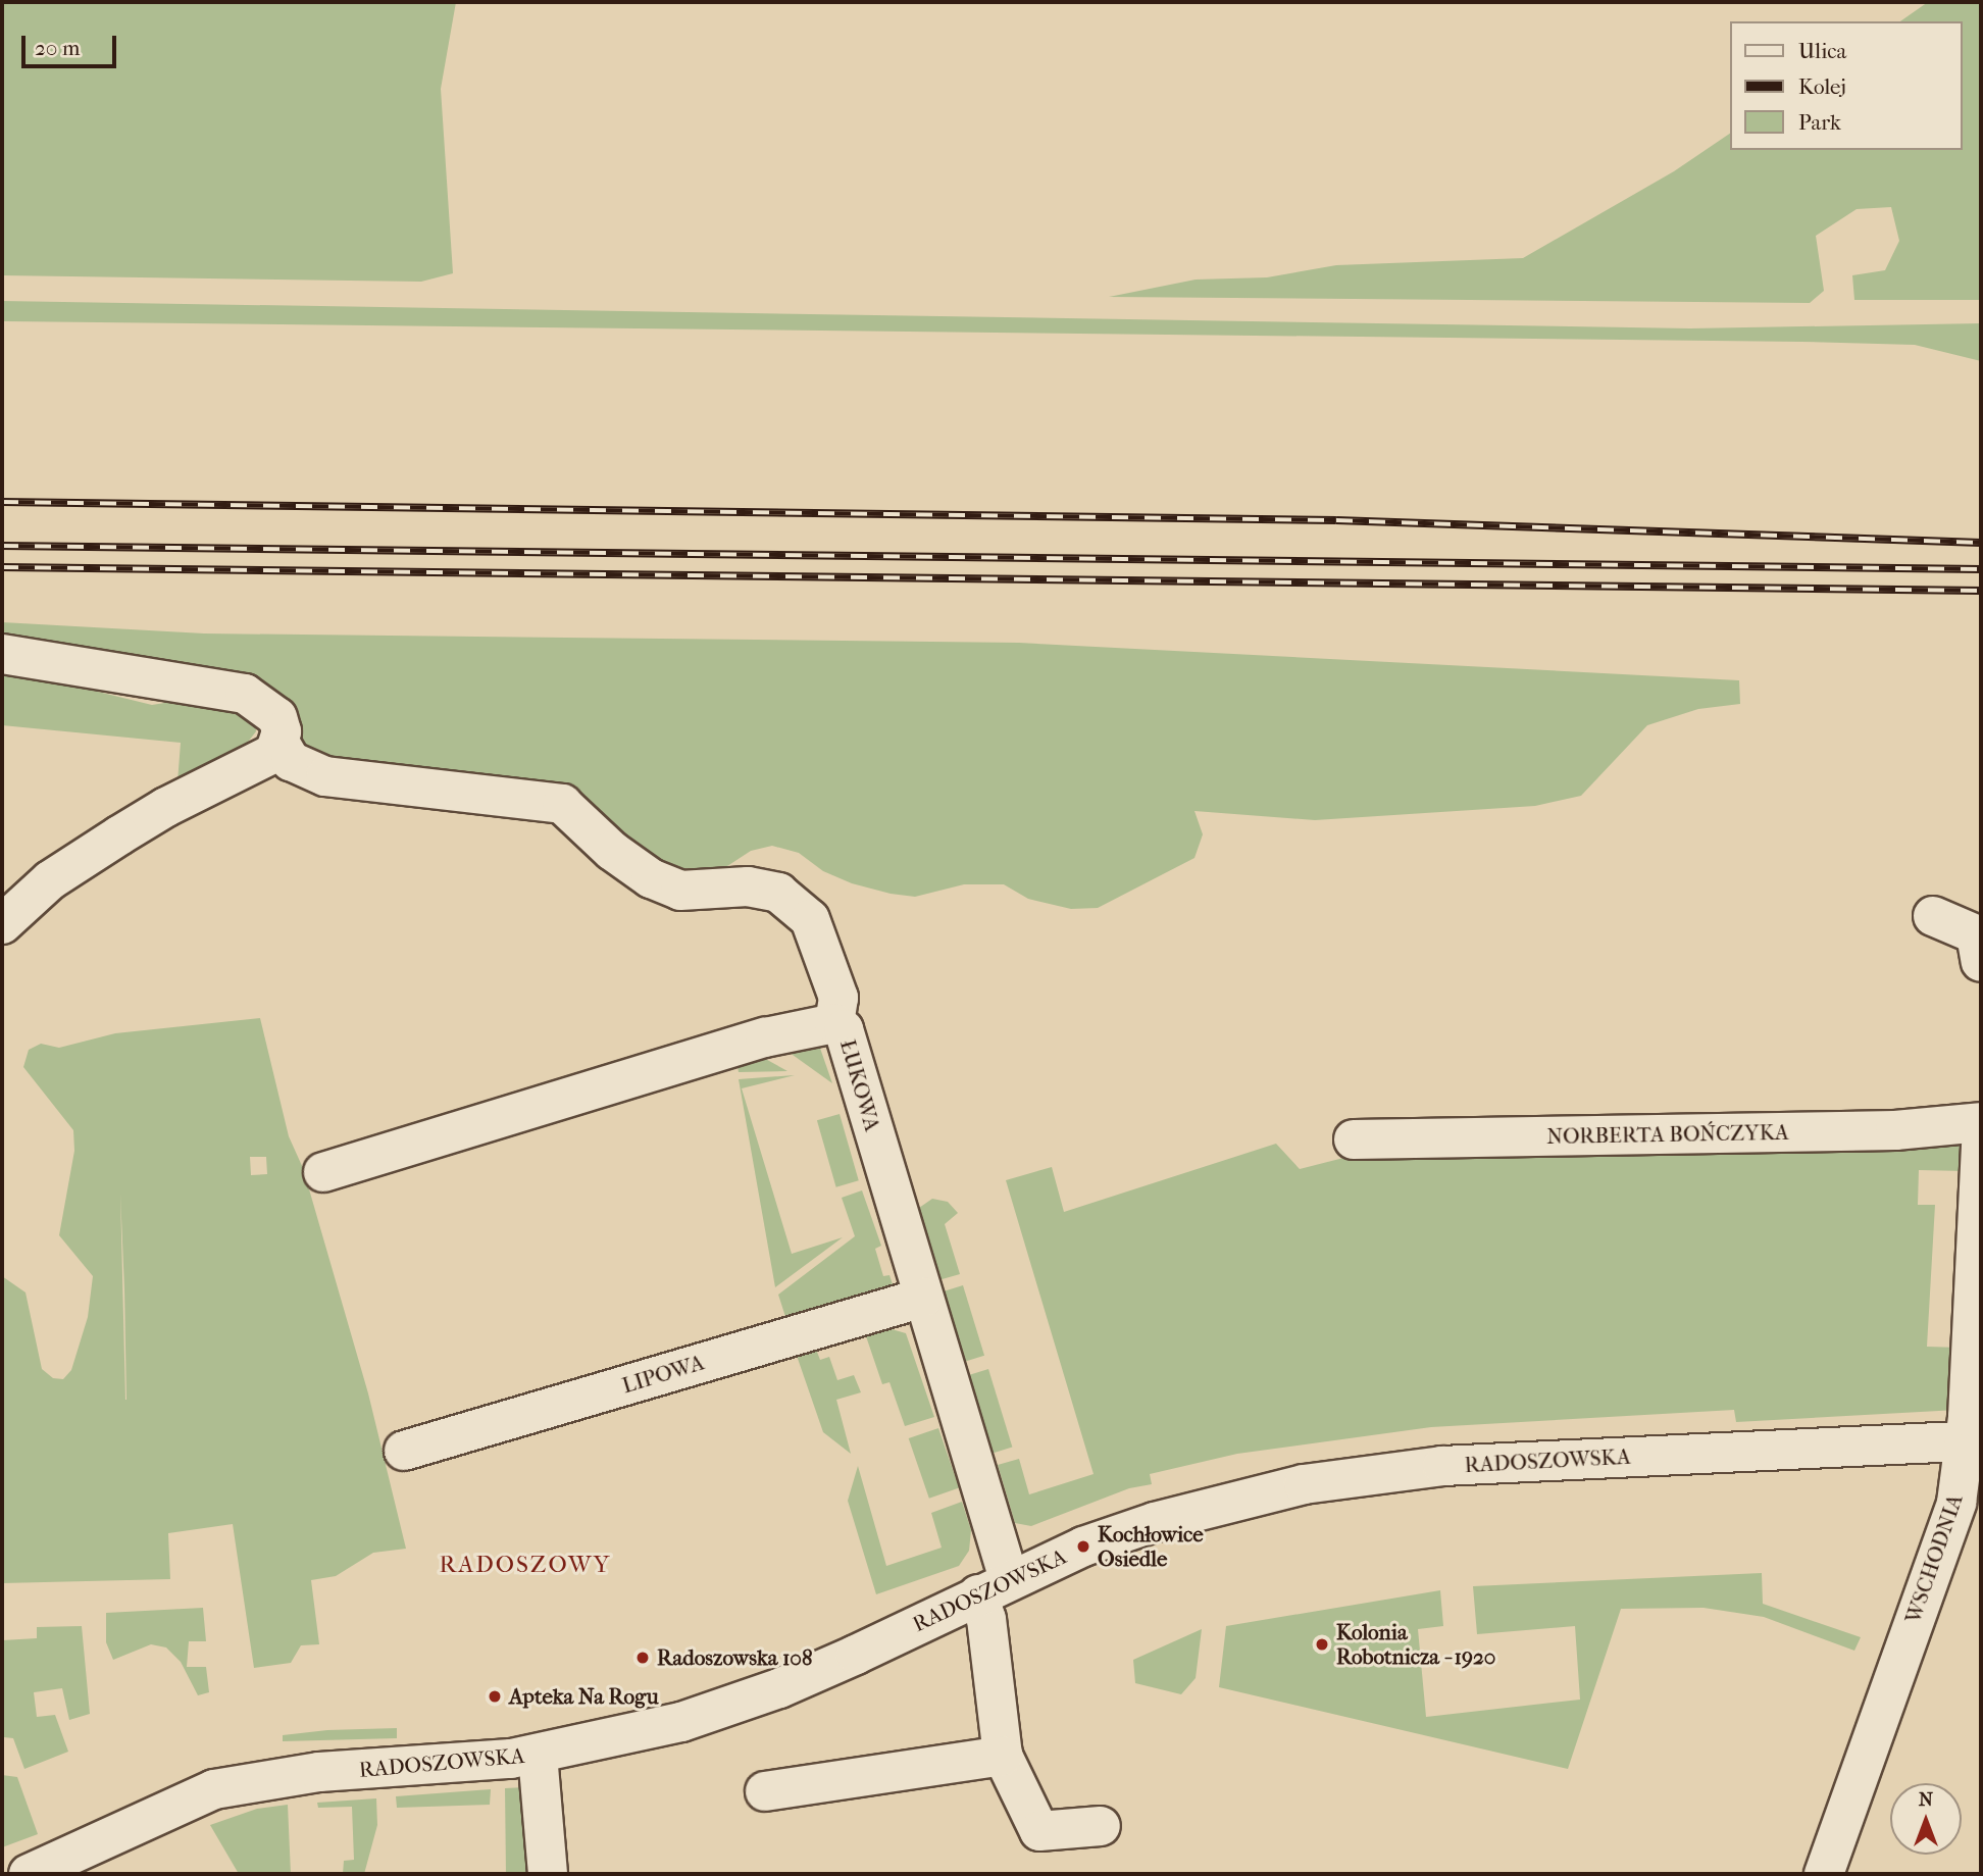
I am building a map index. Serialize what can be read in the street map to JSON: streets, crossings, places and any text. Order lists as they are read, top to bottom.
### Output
{
  "streets": {
    "street": [
      "ŁUKOWA",
      "NORBERTA BOŃCZYKA",
      "LIPOWA",
      "RADOSZOWSKA",
      "WSCHODNIA"
    ]
  },
  "crossings": [
    ["ŁUKOWA", "LIPOWA"],
    ["ŁUKOWA", "RADOSZOWSKA"],
    ["RADOSZOWSKA", "WSCHODNIA"]
  ],
  "districts": ["RADOSZOWY"],
  "places": [
    "Kochłowice Osiedle",
    "Kolonia Robotnicza - 1920",
    "Radoszowska 108",
    "Apteka Na Rogu"
  ],
  "legend": ["Ulica", "Kolej", "Park"],
  "scale_bar": "20 m",
  "north": "top"
}
